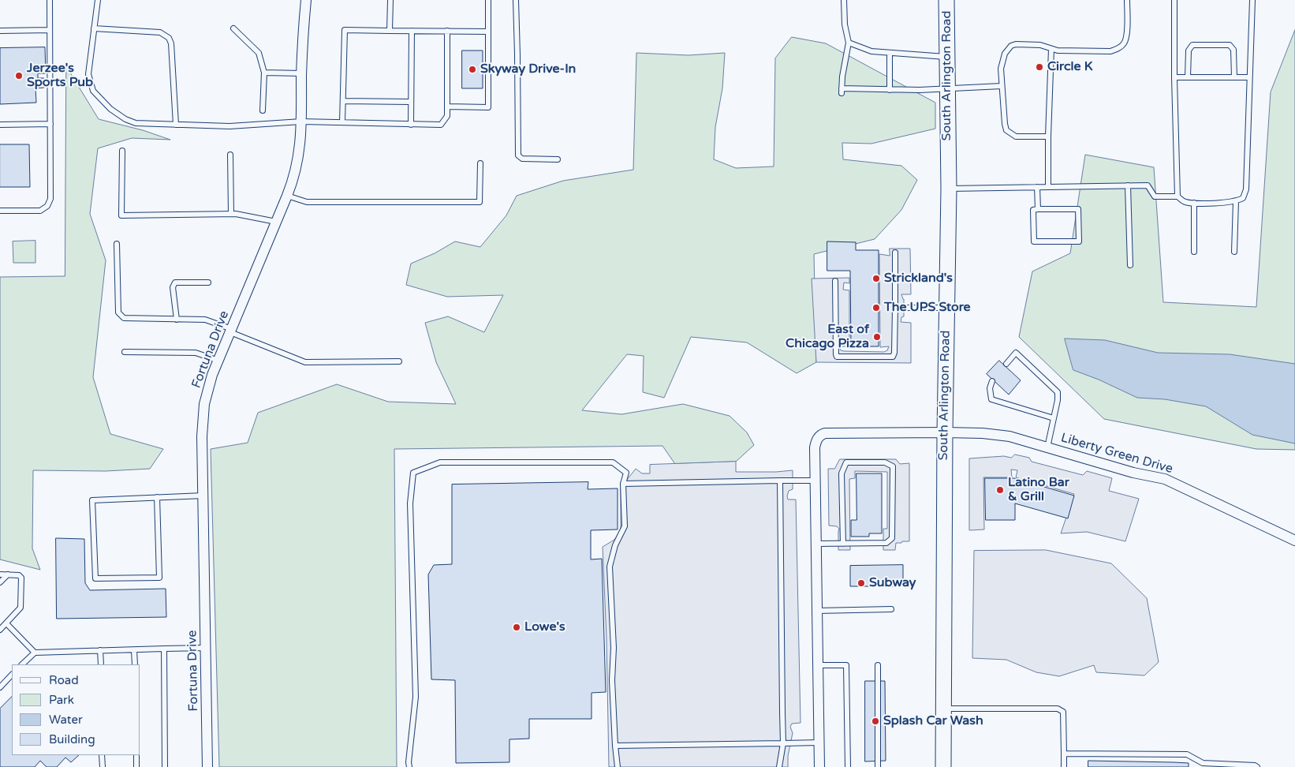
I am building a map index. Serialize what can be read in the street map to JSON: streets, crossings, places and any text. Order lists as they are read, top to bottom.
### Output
{
  "streets": {
    "main road": ["South Arlington Road"],
    "street": ["Fortuna Drive", "Liberty Green Drive"]
  },
  "crossings": [
    ["South Arlington Road", "Liberty Green Drive"]
  ],
  "places": [
    "Circle K",
    "Skyway Drive-In",
    "Jerzee's Sports Pub",
    "Strickland's",
    "The UPS Store",
    "East of Chicago Pizza",
    "Latino Bar & Grill",
    "Subway",
    "Lowe's",
    "Splash Car Wash"
  ],
  "legend": [
    "Road",
    "Park",
    "Water",
    "Building"
  ]
}
